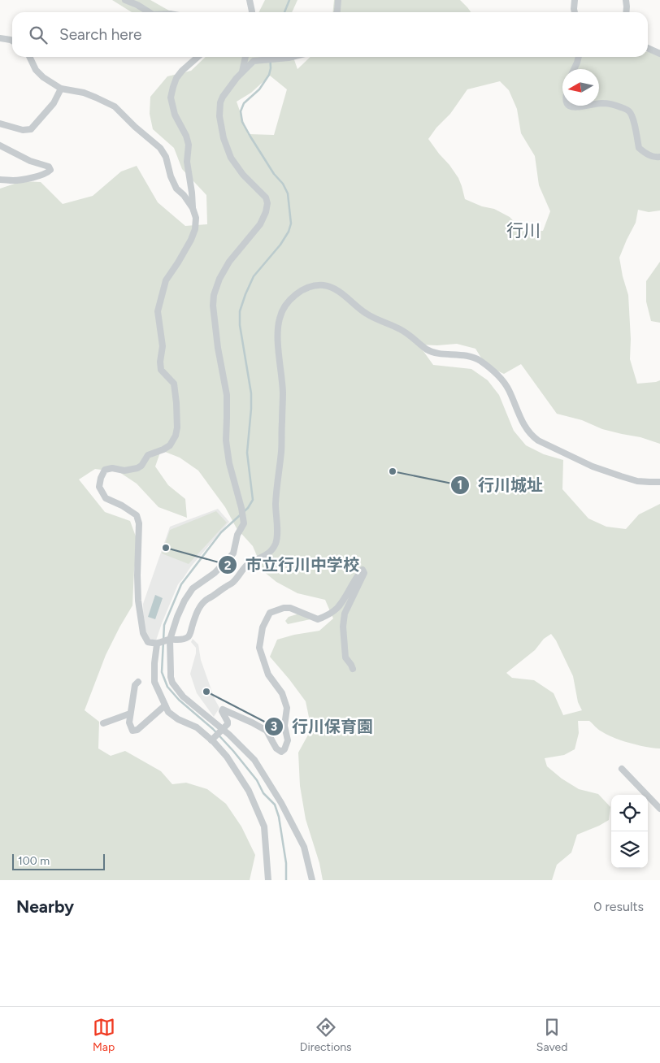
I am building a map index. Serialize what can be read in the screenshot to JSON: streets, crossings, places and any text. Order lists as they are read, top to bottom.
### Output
{
  "districts": ["行川"],
  "places": ["行川城址", "市立行川中学校", "行川保育園"],
  "scale_bar": "100 m",
  "north": "left",
  "page": {
    "search": "Search here",
    "scale": "100 m",
    "heading": ["Nearby", "0 results"],
    "nav": ["Map", "Directions", "Saved"]
  }
}
